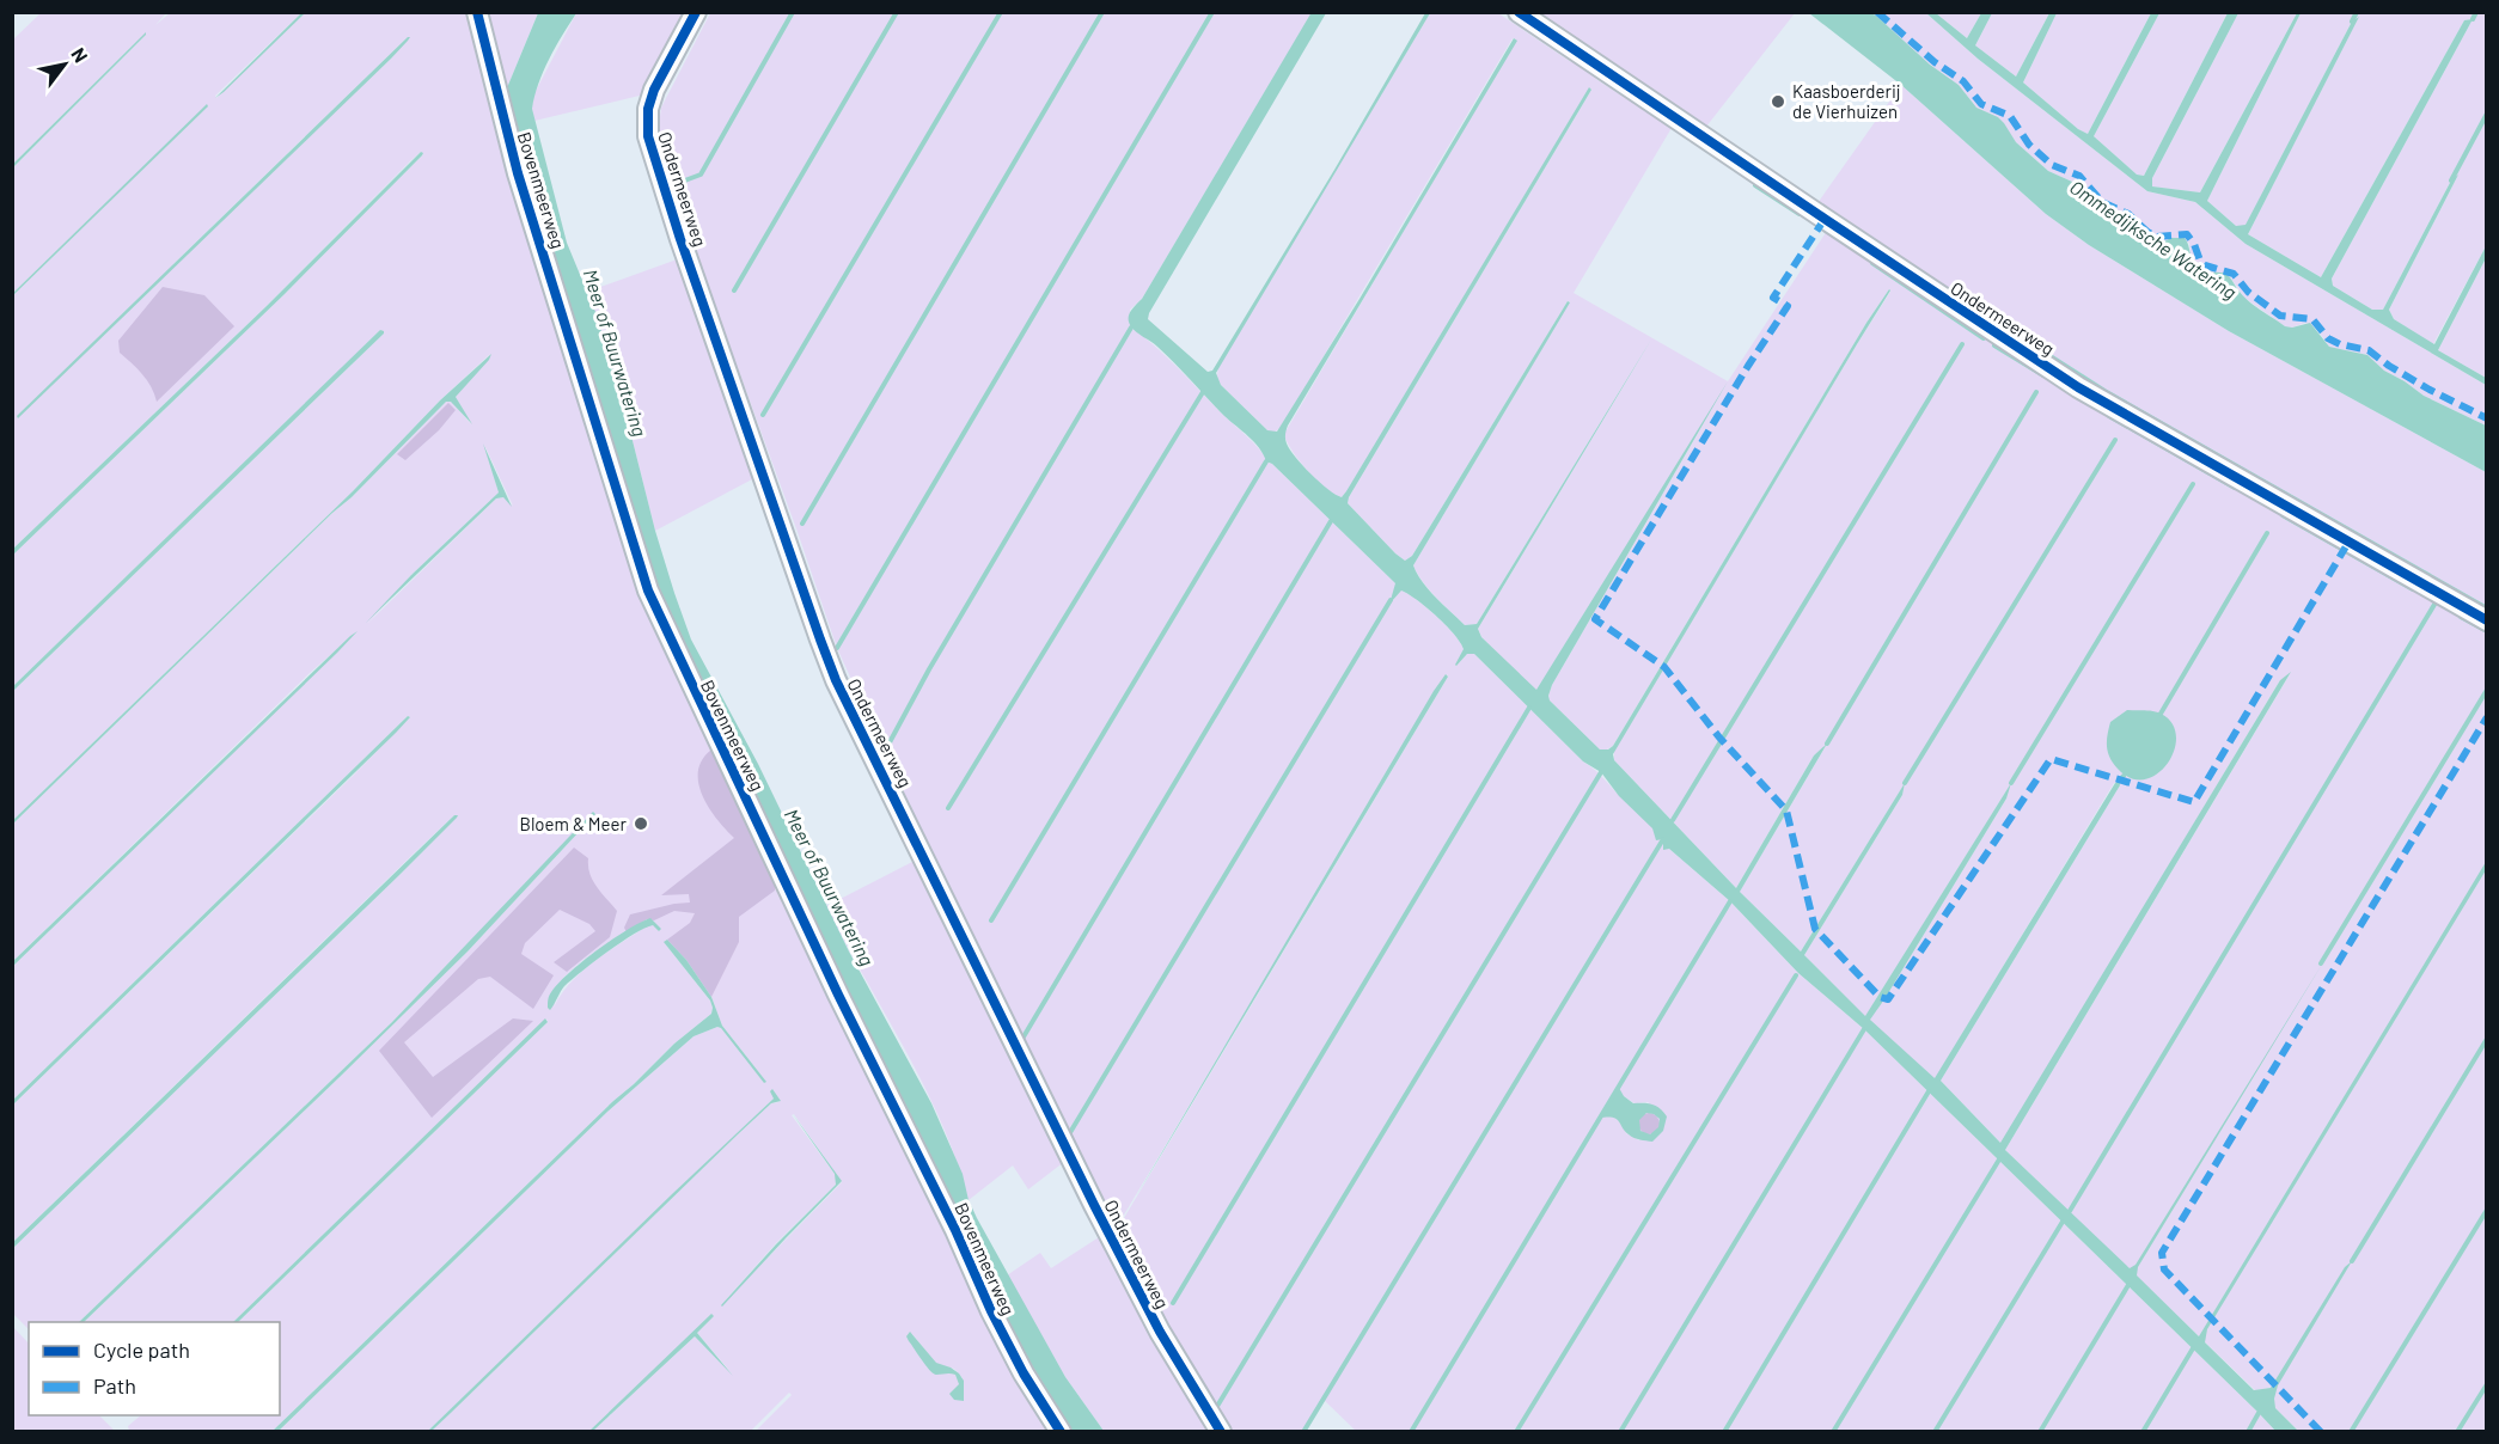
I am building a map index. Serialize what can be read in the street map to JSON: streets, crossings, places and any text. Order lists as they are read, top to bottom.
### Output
{
  "streets": {
    "street": ["Ondermeerweg", "Bovenmeerweg"]
  },
  "water": ["Ommedijksche Watering", "Meer of Buurwatering"],
  "places": ["Kaasboerderij de Vierhuizen", "Bloem & Meer"],
  "legend": ["Cycle path", "Path"],
  "north": "top right"
}
